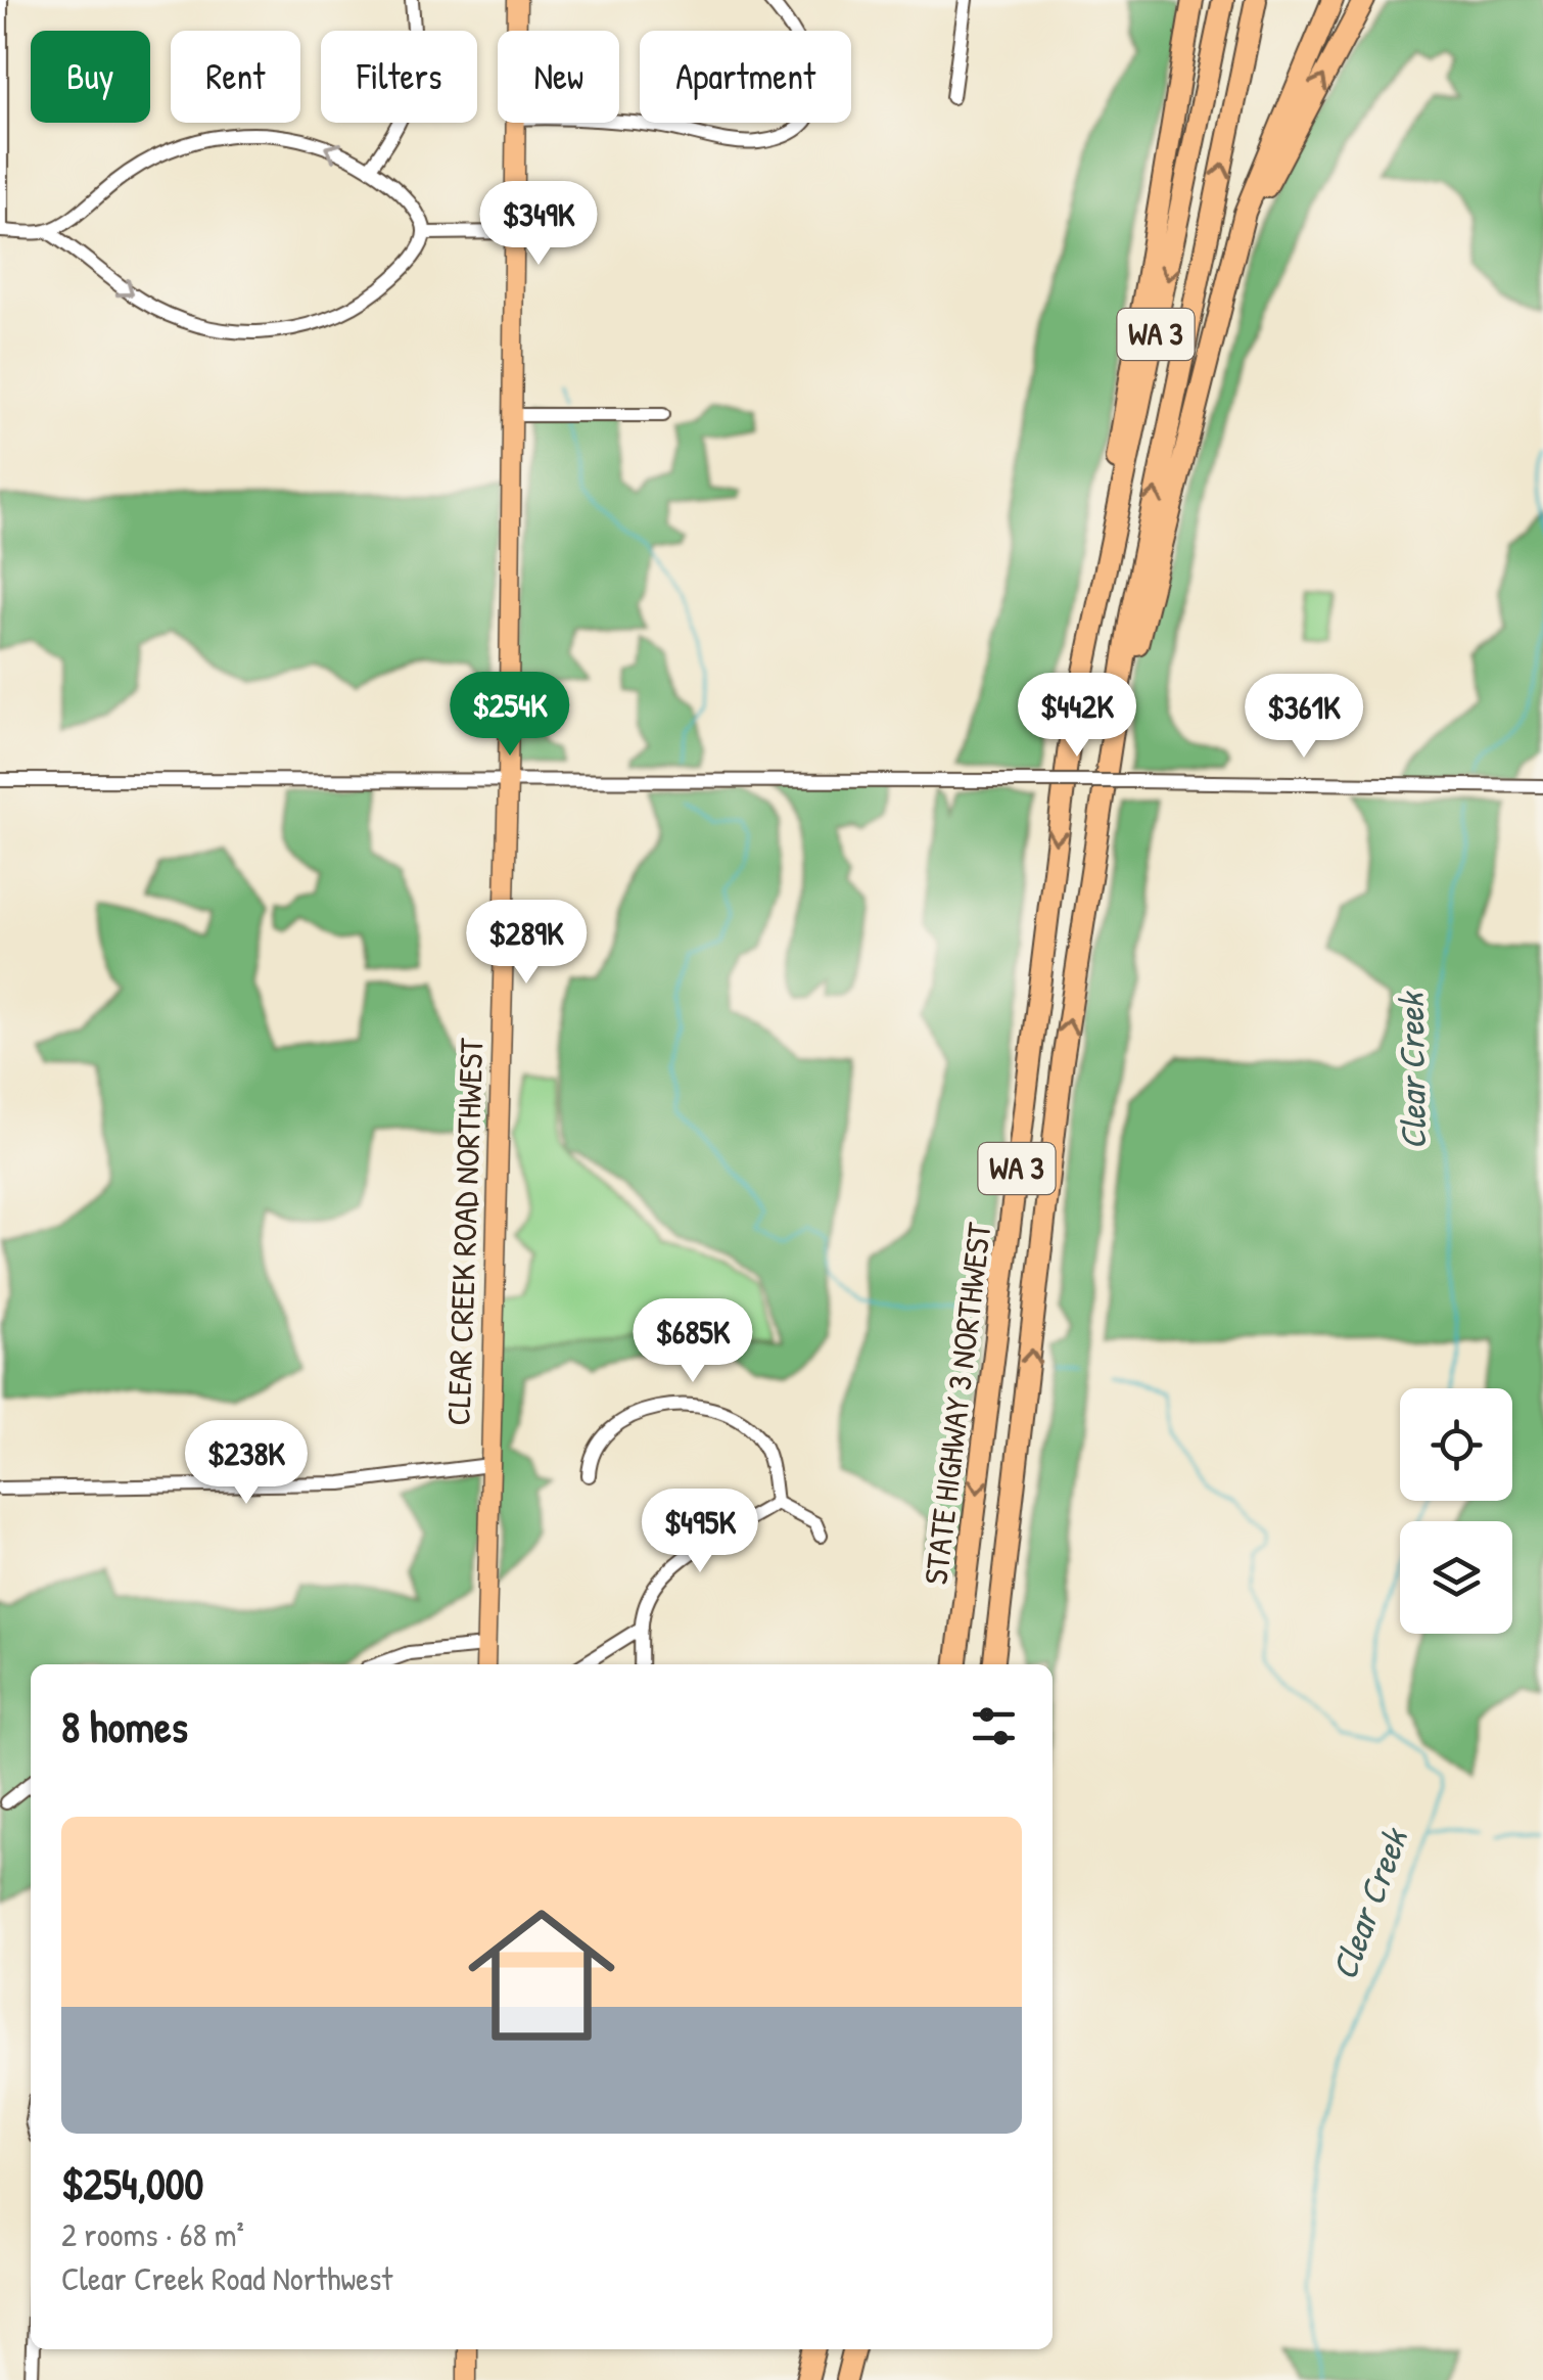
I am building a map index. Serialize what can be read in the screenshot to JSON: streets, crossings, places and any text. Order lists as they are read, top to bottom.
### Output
{
  "streets": {
    "highway": ["WA 3", "STATE HIGHWAY 3 NORTHWEST"],
    "main road": ["CLEAR CREEK ROAD NORTHWEST"]
  },
  "water": ["Clear Creek"],
  "page": {
    "chip": [
      "Buy",
      "Rent",
      "Filters",
      "New",
      "Apartment"
    ],
    "price": [
      "$349K",
      "$254K",
      "$442K",
      "$361K",
      "$289K",
      "$685K",
      "$238K",
      "$495K"
    ],
    "heading": "8 homes",
    "list": [
      {
        "name": "$254,000",
        "note": "2 rooms · 68 m² · Clear Creek Road Northwest"
      }
    ]
  }
}
